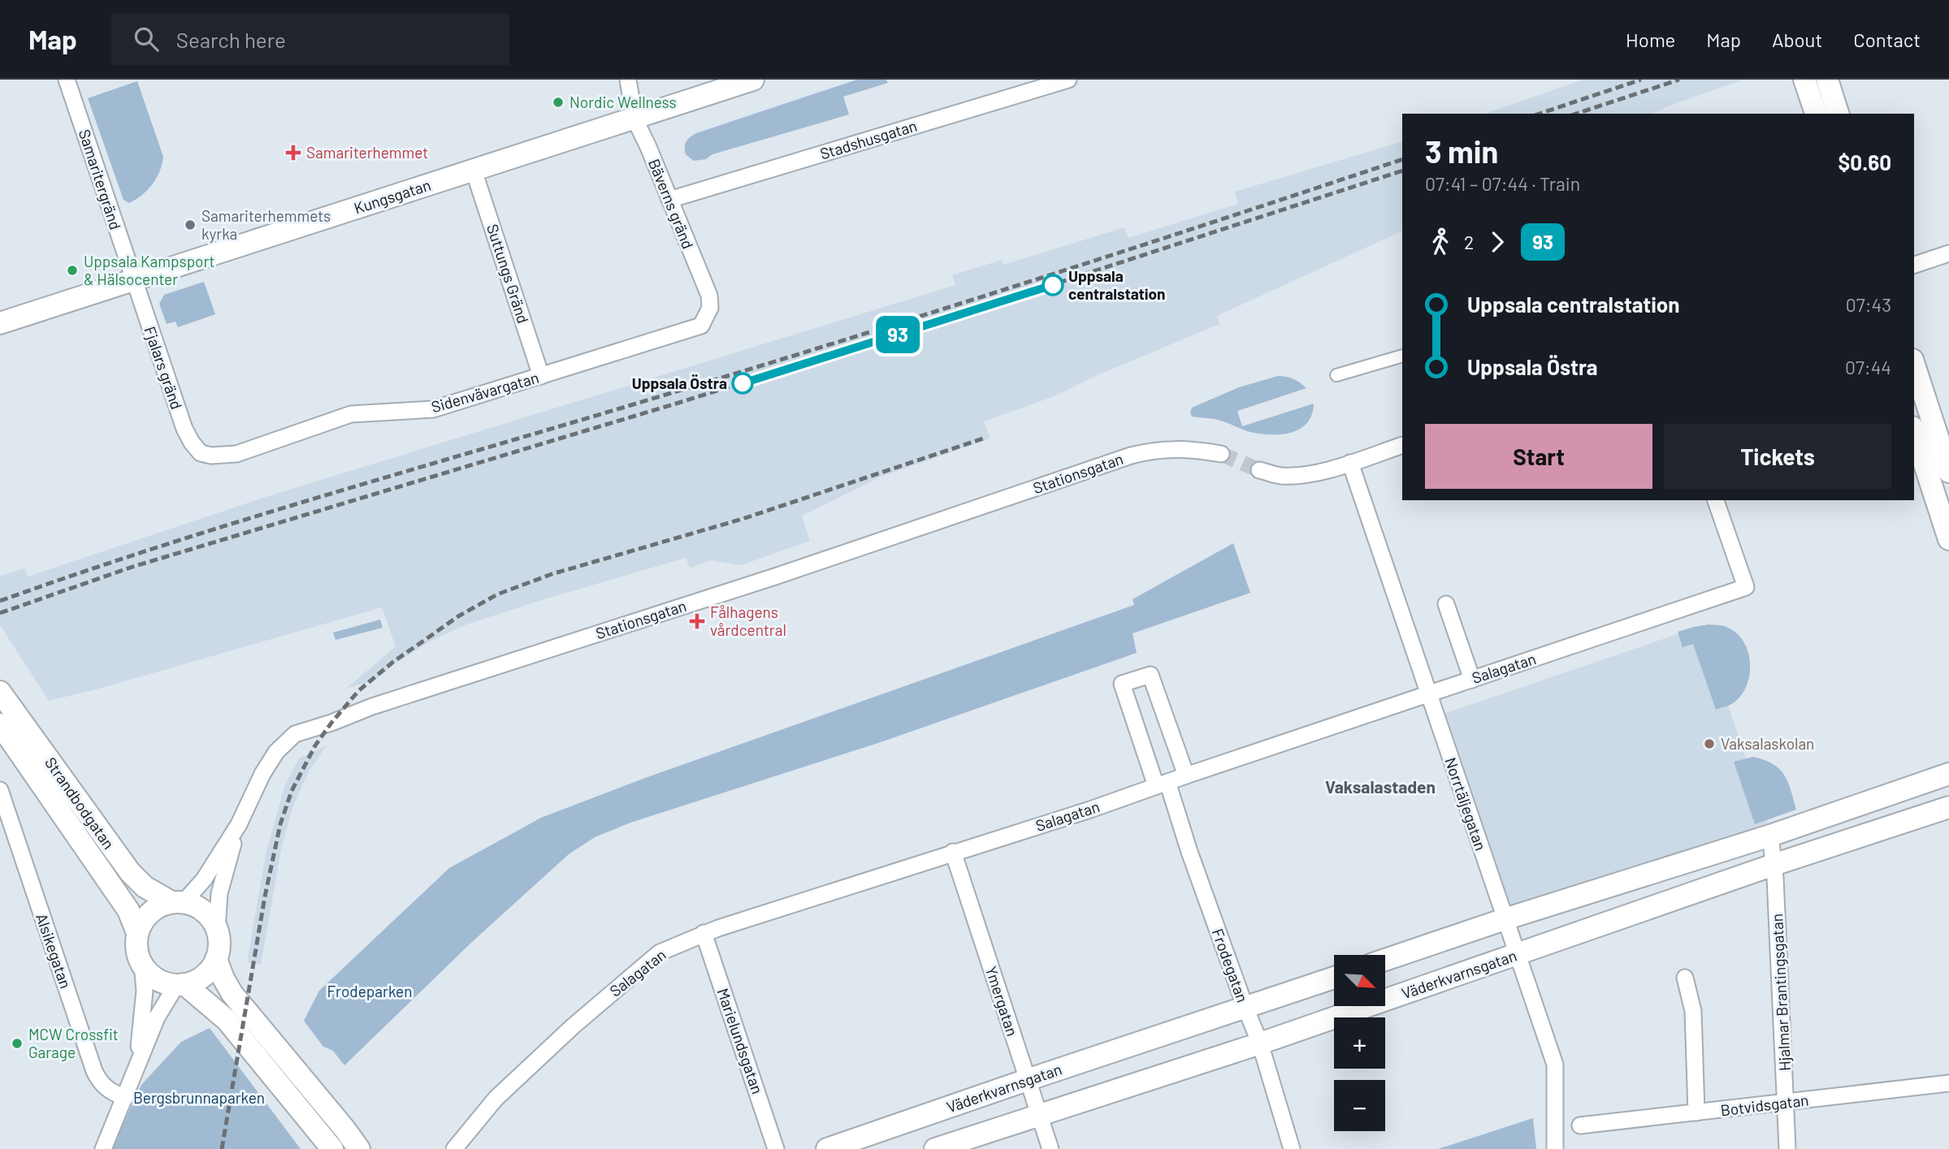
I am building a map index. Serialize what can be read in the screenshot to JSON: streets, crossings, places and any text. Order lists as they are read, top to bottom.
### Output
{
  "streets": {
    "main road": ["Kungsgatan", "Strandbodgatan", "Väderkvarnsgatan"],
    "street": [
      "Stadshusgatan",
      "Samaritergränd",
      "Bäverns gränd",
      "Suttungs Gränd",
      "Fjalars gränd",
      "Sidenvävargatan",
      "Stationsgatan",
      "Salagatan",
      "Norrtäljegatan",
      "Alsikegatan",
      "Frodegatan",
      "Hjalmar Brantingsgatan",
      "Ymergatan",
      "Marielundsgatan",
      "Botvidsgatan"
    ]
  },
  "crossings": [
    ["Stadshusgatan", "Bäverns gränd"],
    ["Samaritergränd", "Kungsgatan"],
    ["Samaritergränd", "Fjalars gränd"],
    ["Kungsgatan", "Bäverns gränd"],
    ["Kungsgatan", "Suttungs Gränd"],
    ["Kungsgatan", "Fjalars gränd"],
    ["Bäverns gränd", "Sidenvävargatan"],
    ["Suttungs Gränd", "Sidenvävargatan"],
    ["Fjalars gränd", "Sidenvävargatan"],
    ["Stationsgatan", "Strandbodgatan"],
    ["Salagatan", "Norrtäljegatan"],
    ["Salagatan", "Frodegatan"],
    ["Salagatan", "Ymergatan"],
    ["Salagatan", "Marielundsgatan"],
    ["Norrtäljegatan", "Väderkvarnsgatan"],
    ["Frodegatan", "Väderkvarnsgatan"],
    ["Väderkvarnsgatan", "Hjalmar Brantingsgatan"],
    ["Väderkvarnsgatan", "Ymergatan"],
    ["Hjalmar Brantingsgatan", "Botvidsgatan"]
  ],
  "districts": ["Vaksalastaden"],
  "parks": ["Frodeparken", "Bergsbrunnaparken"],
  "places": {
    "other": [
      "Nordic Wellness",
      "Samariterhemmets kyrka",
      "Uppsala Kampsport & Hälsocenter",
      "Uppsala centralstation",
      "Uppsala Östra",
      "Vaksalaskolan",
      "MCW Crossfit Garage"
    ],
    "health": ["Samariterhemmet", "Fålhagens vårdcentral"]
  },
  "north": "bottom right",
  "page": {
    "header": "Map",
    "search": "Search here",
    "nav": [
      "Home",
      "Map",
      "About",
      "Contact"
    ],
    "on_map": "93",
    "heading": ["3 min", "07:41 – 07:44 · Train", "$0.60"],
    "legs": ["2", "93"],
    "list": [
      {
        "name": "Uppsala centralstation",
        "value": "07:43"
      },
      {
        "name": "Uppsala Östra",
        "value": "07:44"
      }
    ],
    "buttons": ["Start", "Tickets"],
    "map_buttons": ["+", "−"]
  }
}
